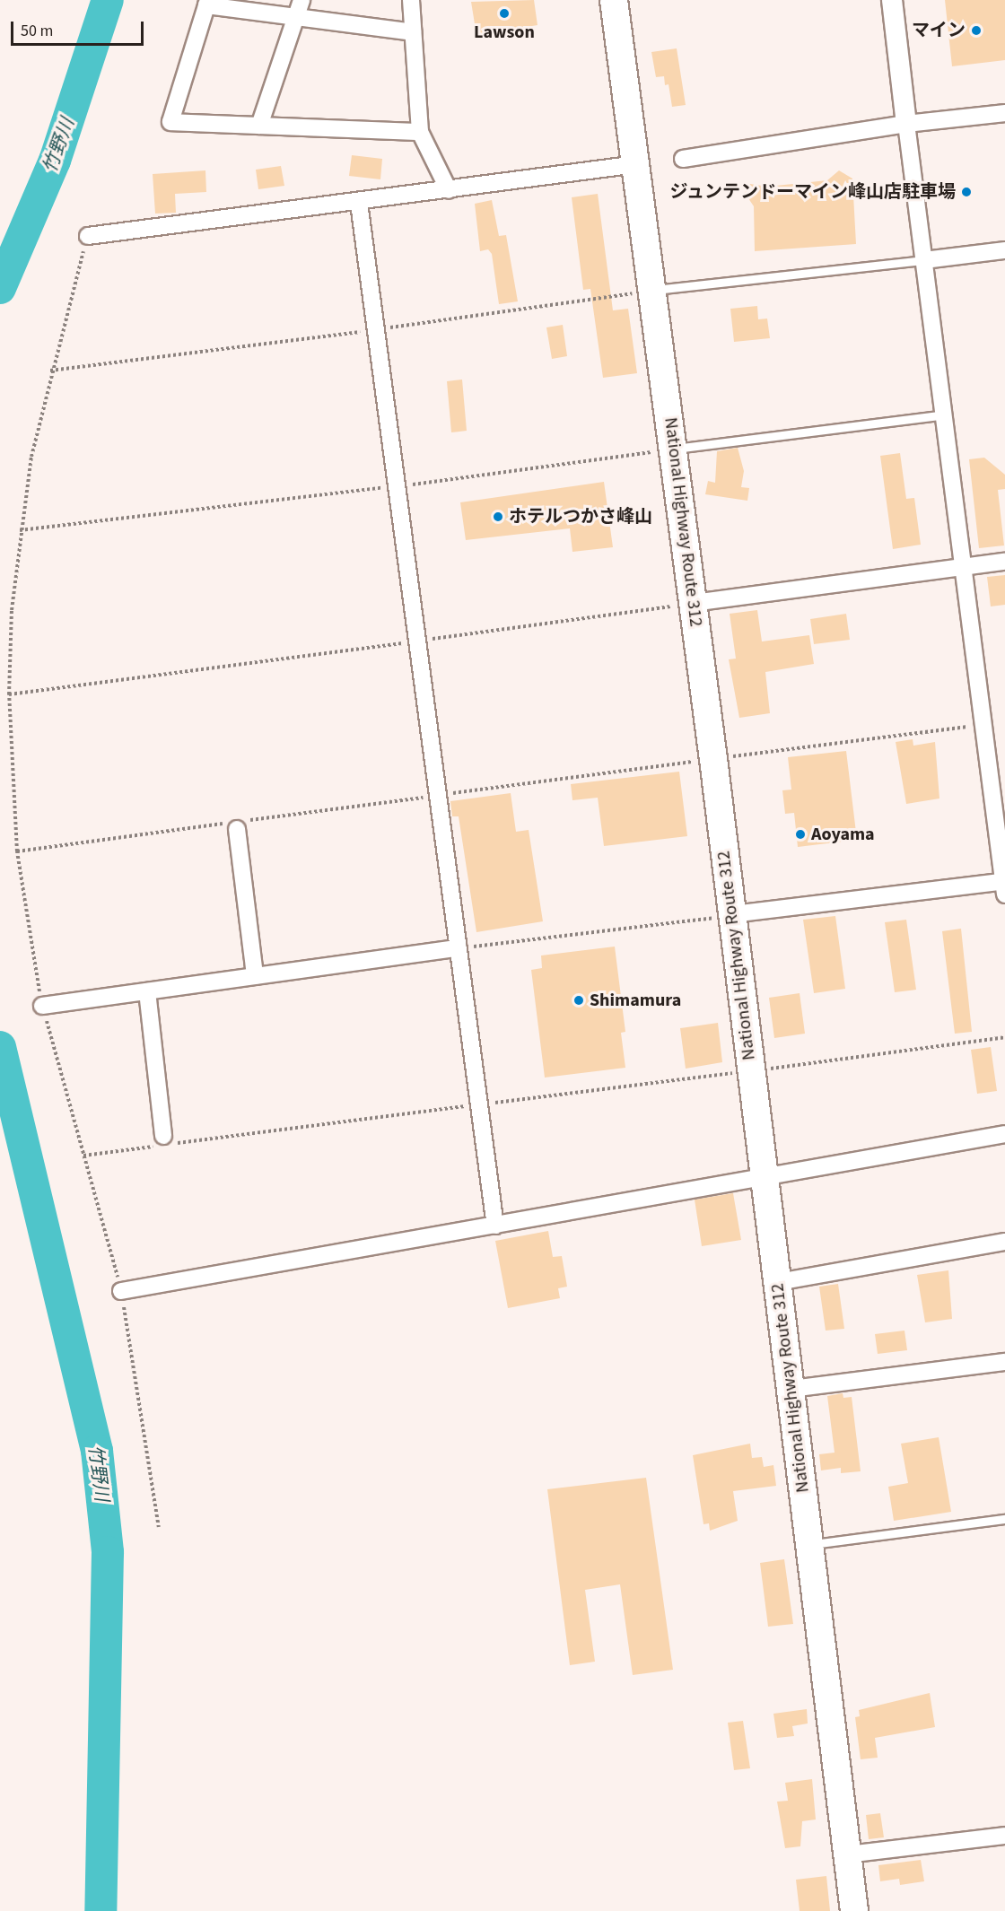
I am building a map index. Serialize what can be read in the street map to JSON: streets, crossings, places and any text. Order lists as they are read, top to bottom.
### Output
{
  "streets": {
    "highway": ["National Highway Route 312"]
  },
  "water": ["竹野川"],
  "places": [
    "Lawson",
    "マイン",
    "ジュンテンドーマイン峰山店駐車場",
    "ホテルつかさ峰山",
    "Aoyama",
    "Shimamura"
  ],
  "scale_bar": "50 m"
}
